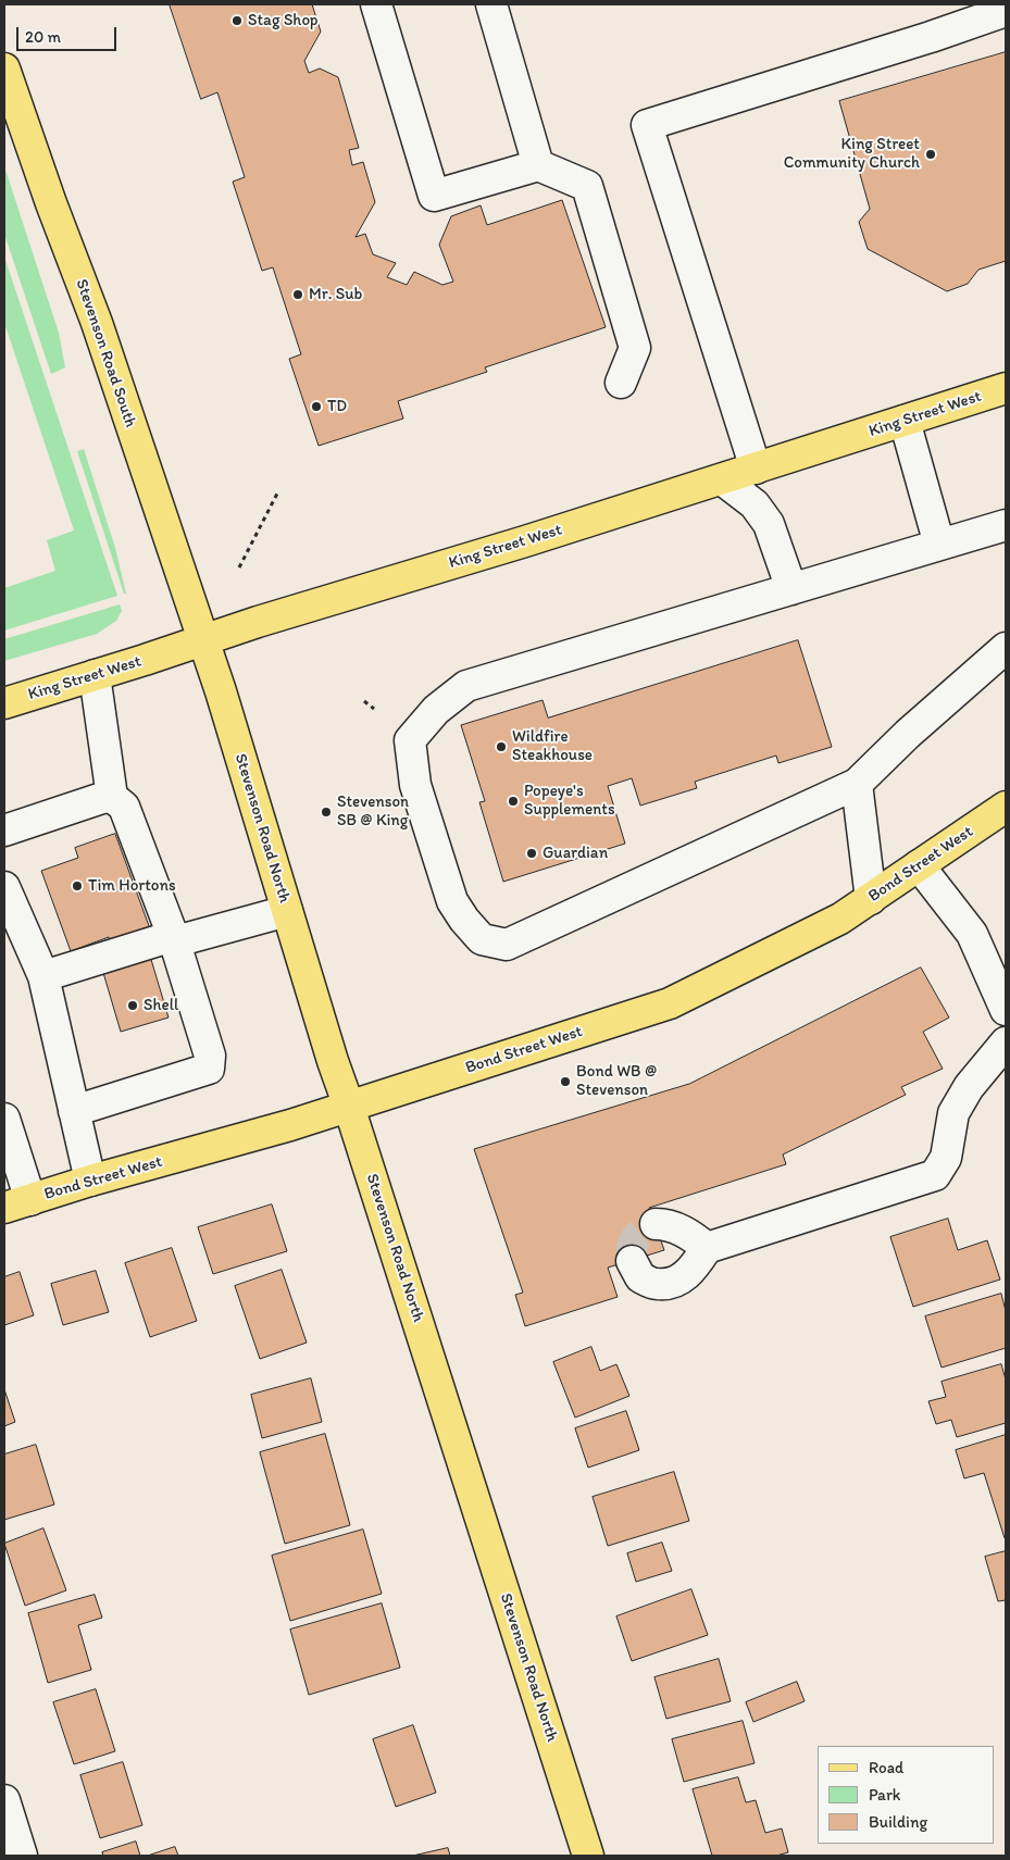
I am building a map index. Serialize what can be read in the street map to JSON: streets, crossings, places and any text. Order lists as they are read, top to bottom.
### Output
{
  "streets": {
    "main road": [
      "Stevenson Road South",
      "King Street West",
      "Stevenson Road North",
      "Bond Street West"
    ]
  },
  "crossings": [
    ["Stevenson Road South", "King Street West"],
    ["Stevenson Road South", "Stevenson Road North"],
    ["King Street West", "Stevenson Road North"],
    ["Stevenson Road North", "Bond Street West"]
  ],
  "places": [
    "Stag Shop",
    "King Street Community Church",
    "Mr. Sub",
    "TD",
    "Wildfire Steakhouse",
    "Popeye's Supplements",
    "Stevenson SB @ King",
    "Guardian",
    "Tim Hortons",
    "Shell",
    "Bond WB @ Stevenson"
  ],
  "legend": ["Road", "Park", "Building"],
  "scale_bar": "20 m"
}
